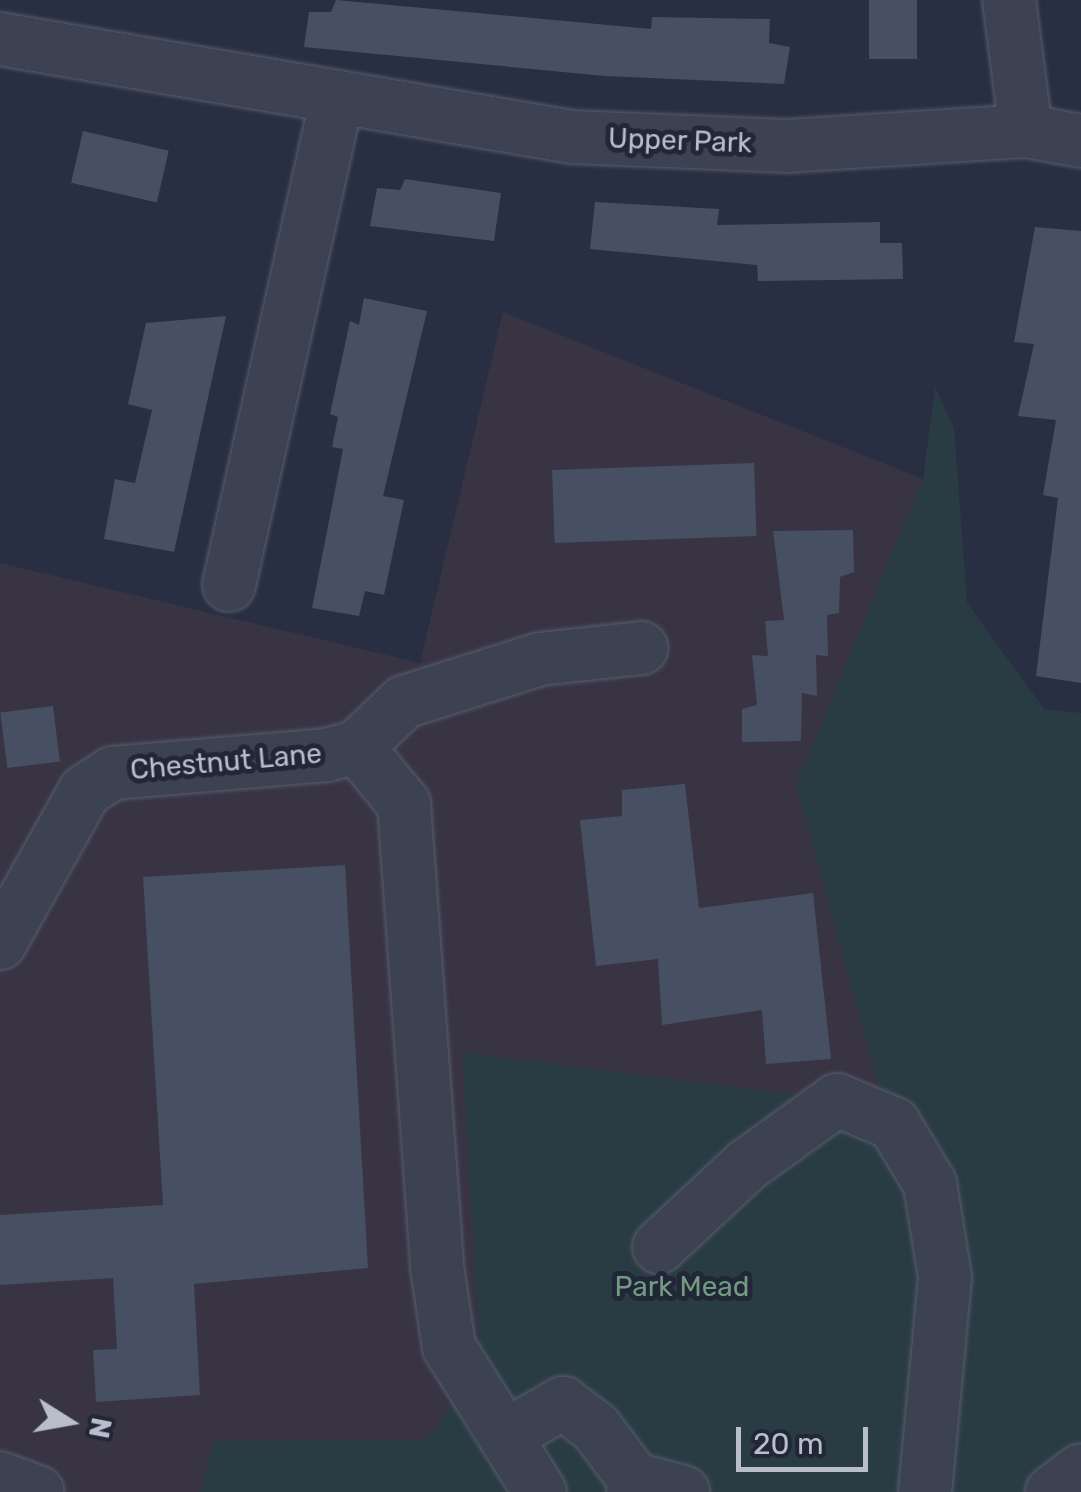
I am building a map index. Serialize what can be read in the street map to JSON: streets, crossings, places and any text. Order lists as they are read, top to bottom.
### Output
{
  "streets": {
    "street": ["Upper Park", "Chestnut Lane"]
  },
  "parks": ["Park Mead"],
  "scale_bar": "20 m",
  "north": "right"
}
